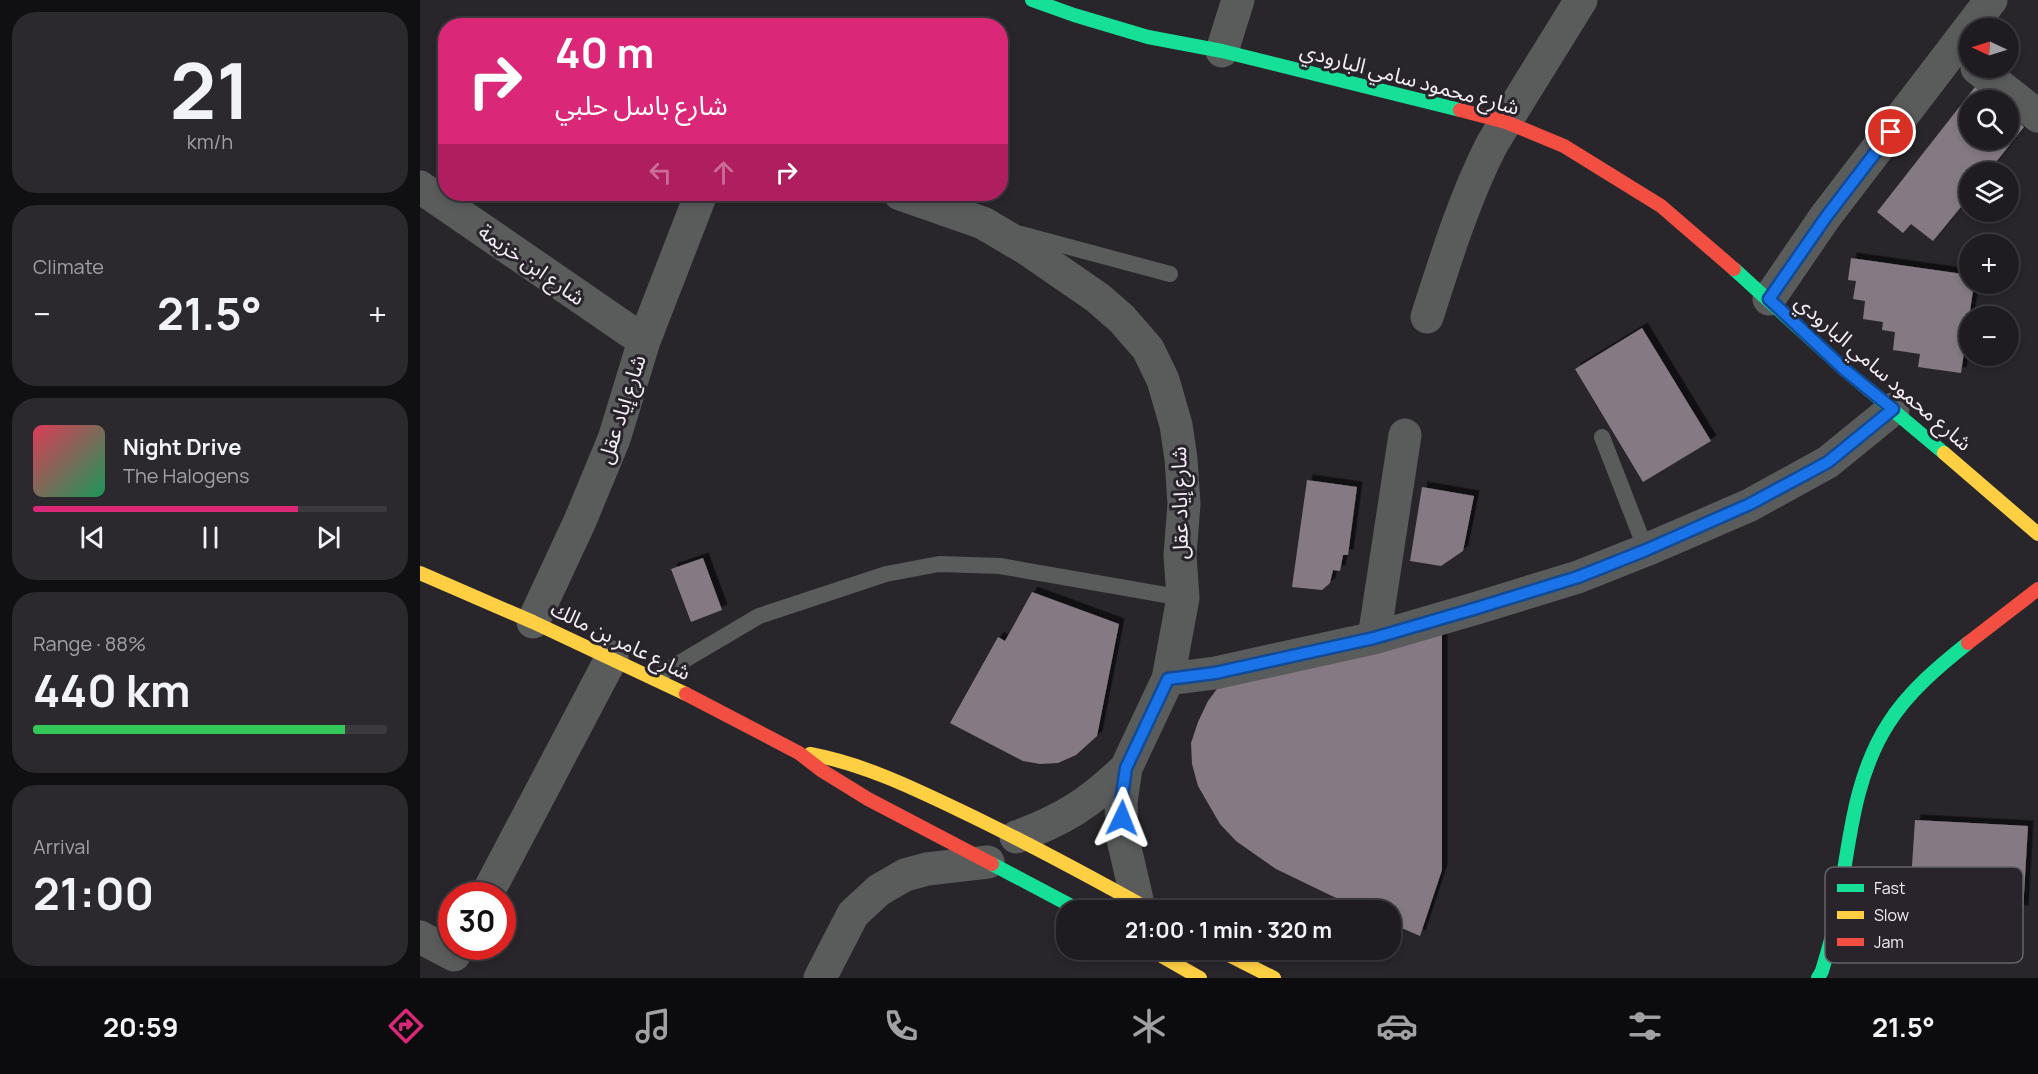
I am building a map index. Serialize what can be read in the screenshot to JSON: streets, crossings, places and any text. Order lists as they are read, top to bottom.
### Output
{
  "streets": {
    "street": [
      "شارع محمود سامي البارودي",
      "شارع ابن خزيمة",
      "شارع إياد عقل",
      "شارع عامر بن مالك"
    ]
  },
  "crossings": [
    ["شارع ابن خزيمة", "شارع إياد عقل"],
    ["شارع إياد عقل", "شارع عامر بن مالك"]
  ],
  "legend": ["Fast", "Slow", "Jam"],
  "north": "left",
  "page": {
    "tile": [
      ["21", "km/h"],
      "Climate",
      ["Range · 88%", "440 km"],
      ["Arrival", "21:00"]
    ],
    "map_buttons": ["+", "−"],
    "turn": ["40 m", "شارع باسل حلبي"],
    "heat": ["−", "21.5°", "+"],
    "song": ["Night Drive", "The Halogens"],
    "limit": "30",
    "trip": "21:00 · 1 min · 320 m",
    "tabs": ["20:59", "21.5°"]
  }
}
